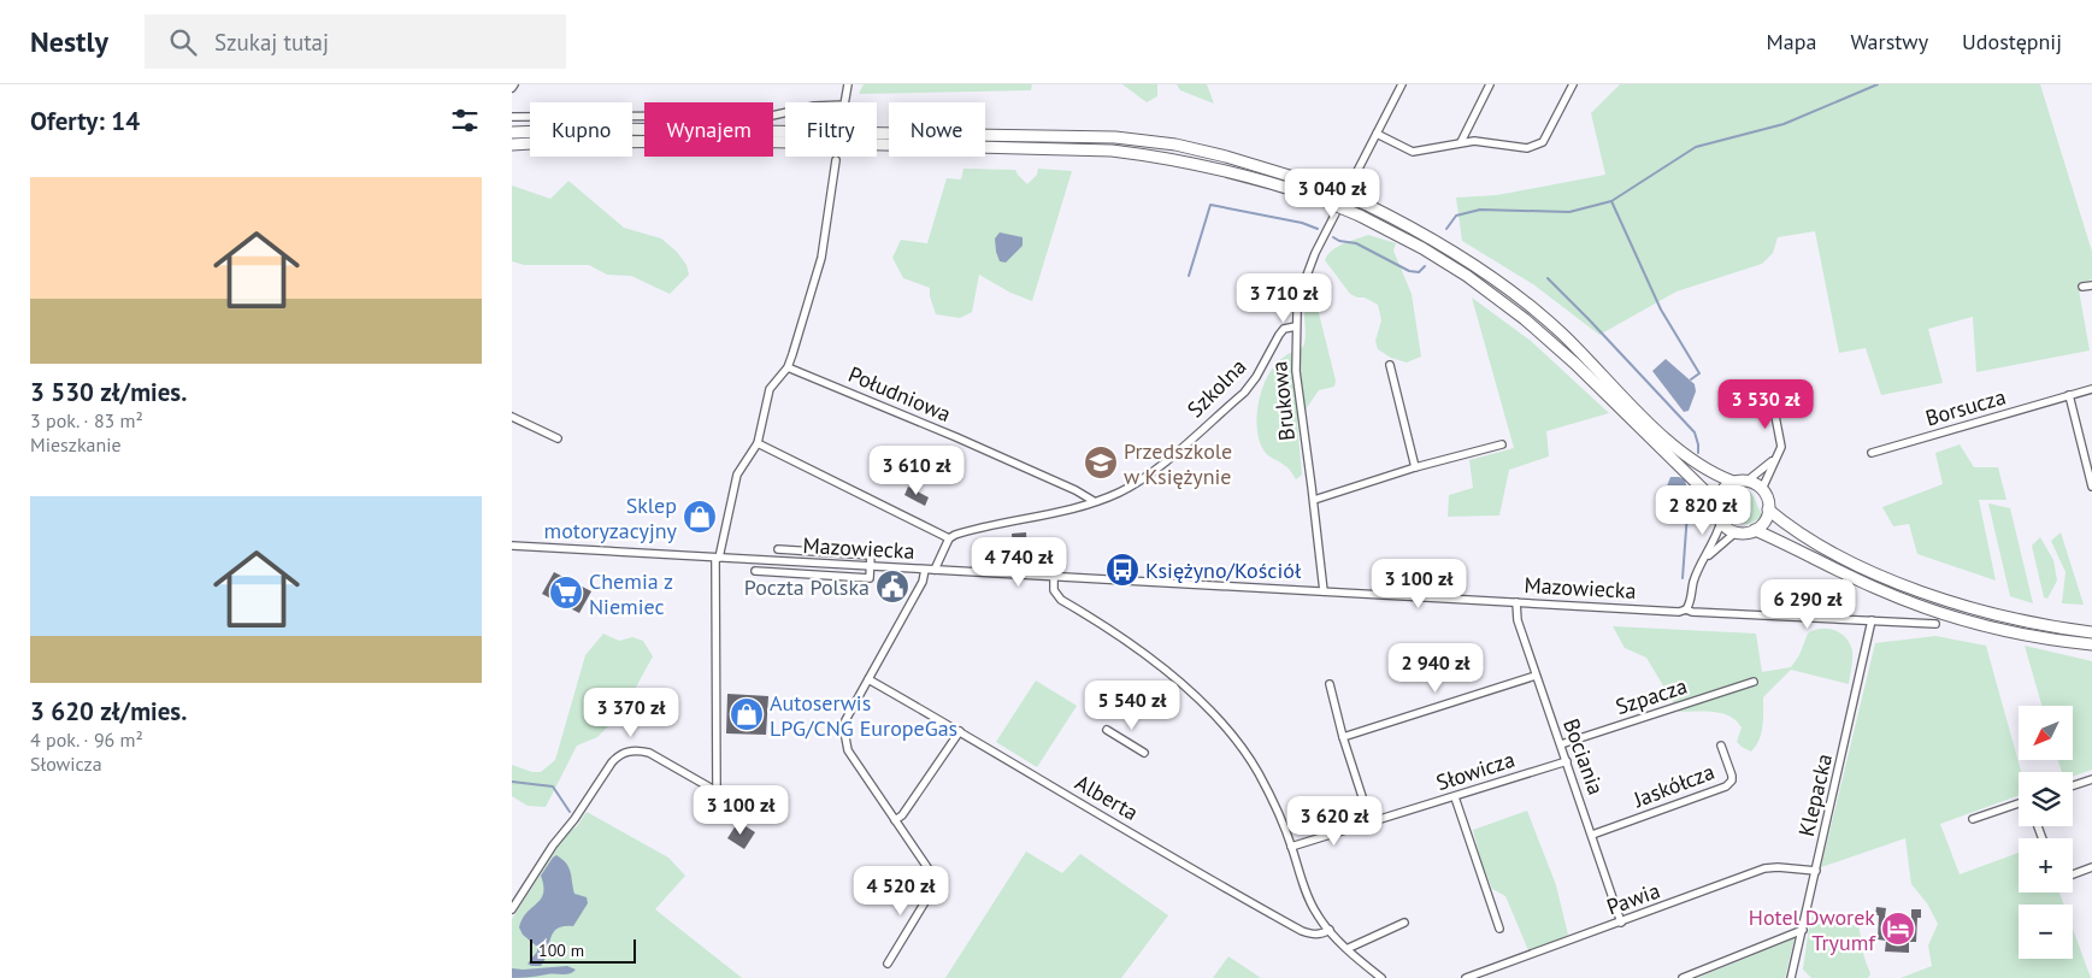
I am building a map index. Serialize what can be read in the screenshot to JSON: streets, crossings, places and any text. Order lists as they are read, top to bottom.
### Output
{
  "streets": {
    "street": [
      "Szkolna",
      "Południowa",
      "Brukowa",
      "Borsucza",
      "Mazowiecka",
      "Szpacza",
      "Bociania",
      "Słowicza",
      "Jaskółcza",
      "Klepacka",
      "Alberta",
      "Pawia"
    ]
  },
  "crossings": [
    ["Szkolna", "Południowa"],
    ["Szkolna", "Brukowa"],
    ["Brukowa", "Mazowiecka"],
    ["Mazowiecka", "Bociania"],
    ["Mazowiecka", "Klepacka"],
    ["Szpacza", "Bociania"],
    ["Bociania", "Słowicza"],
    ["Bociania", "Jaskółcza"],
    ["Bociania", "Pawia"],
    ["Klepacka", "Pawia"]
  ],
  "places": {
    "school or university": ["Przedszkole w Księżynie"],
    "shop": ["Sklep motoryzacyjny", "Autoserwis LPG/CNG EuropeGas"],
    "bus stop": ["Księżyno/Kościół"],
    "public building": ["Poczta Polska"],
    "supermarket": ["Chemia z Niemiec"],
    "hotel": ["Hotel Dworek Tryumf"]
  },
  "scale_bar": "100 m",
  "north": "bottom left",
  "page": {
    "header": "Nestly",
    "search": "Szukaj tutaj",
    "nav": ["Mapa", "Warstwy", "Udostępnij"],
    "heading": "Oferty: 14",
    "chip": [
      "Kupno",
      "Wynajem",
      "Filtry",
      "Nowe"
    ],
    "list": [
      {
        "name": "3 530 zł/mies.",
        "note": "3 pok. · 83 m² · Mieszkanie"
      },
      {
        "name": "3 620 zł/mies.",
        "note": "4 pok. · 96 m² · Słowicza"
      }
    ],
    "price": [
      "3 040 zł",
      "3 710 zł",
      "3 530 zł",
      "3 610 zł",
      "2 820 zł",
      "4 740 zł",
      "3 100 zł",
      "6 290 zł",
      "2 940 zł",
      "5 540 zł",
      "3 370 zł",
      "3 100 zł",
      "3 620 zł",
      "4 520 zł"
    ],
    "map_buttons": ["+", "−"],
    "scale": "100 m"
  }
}
